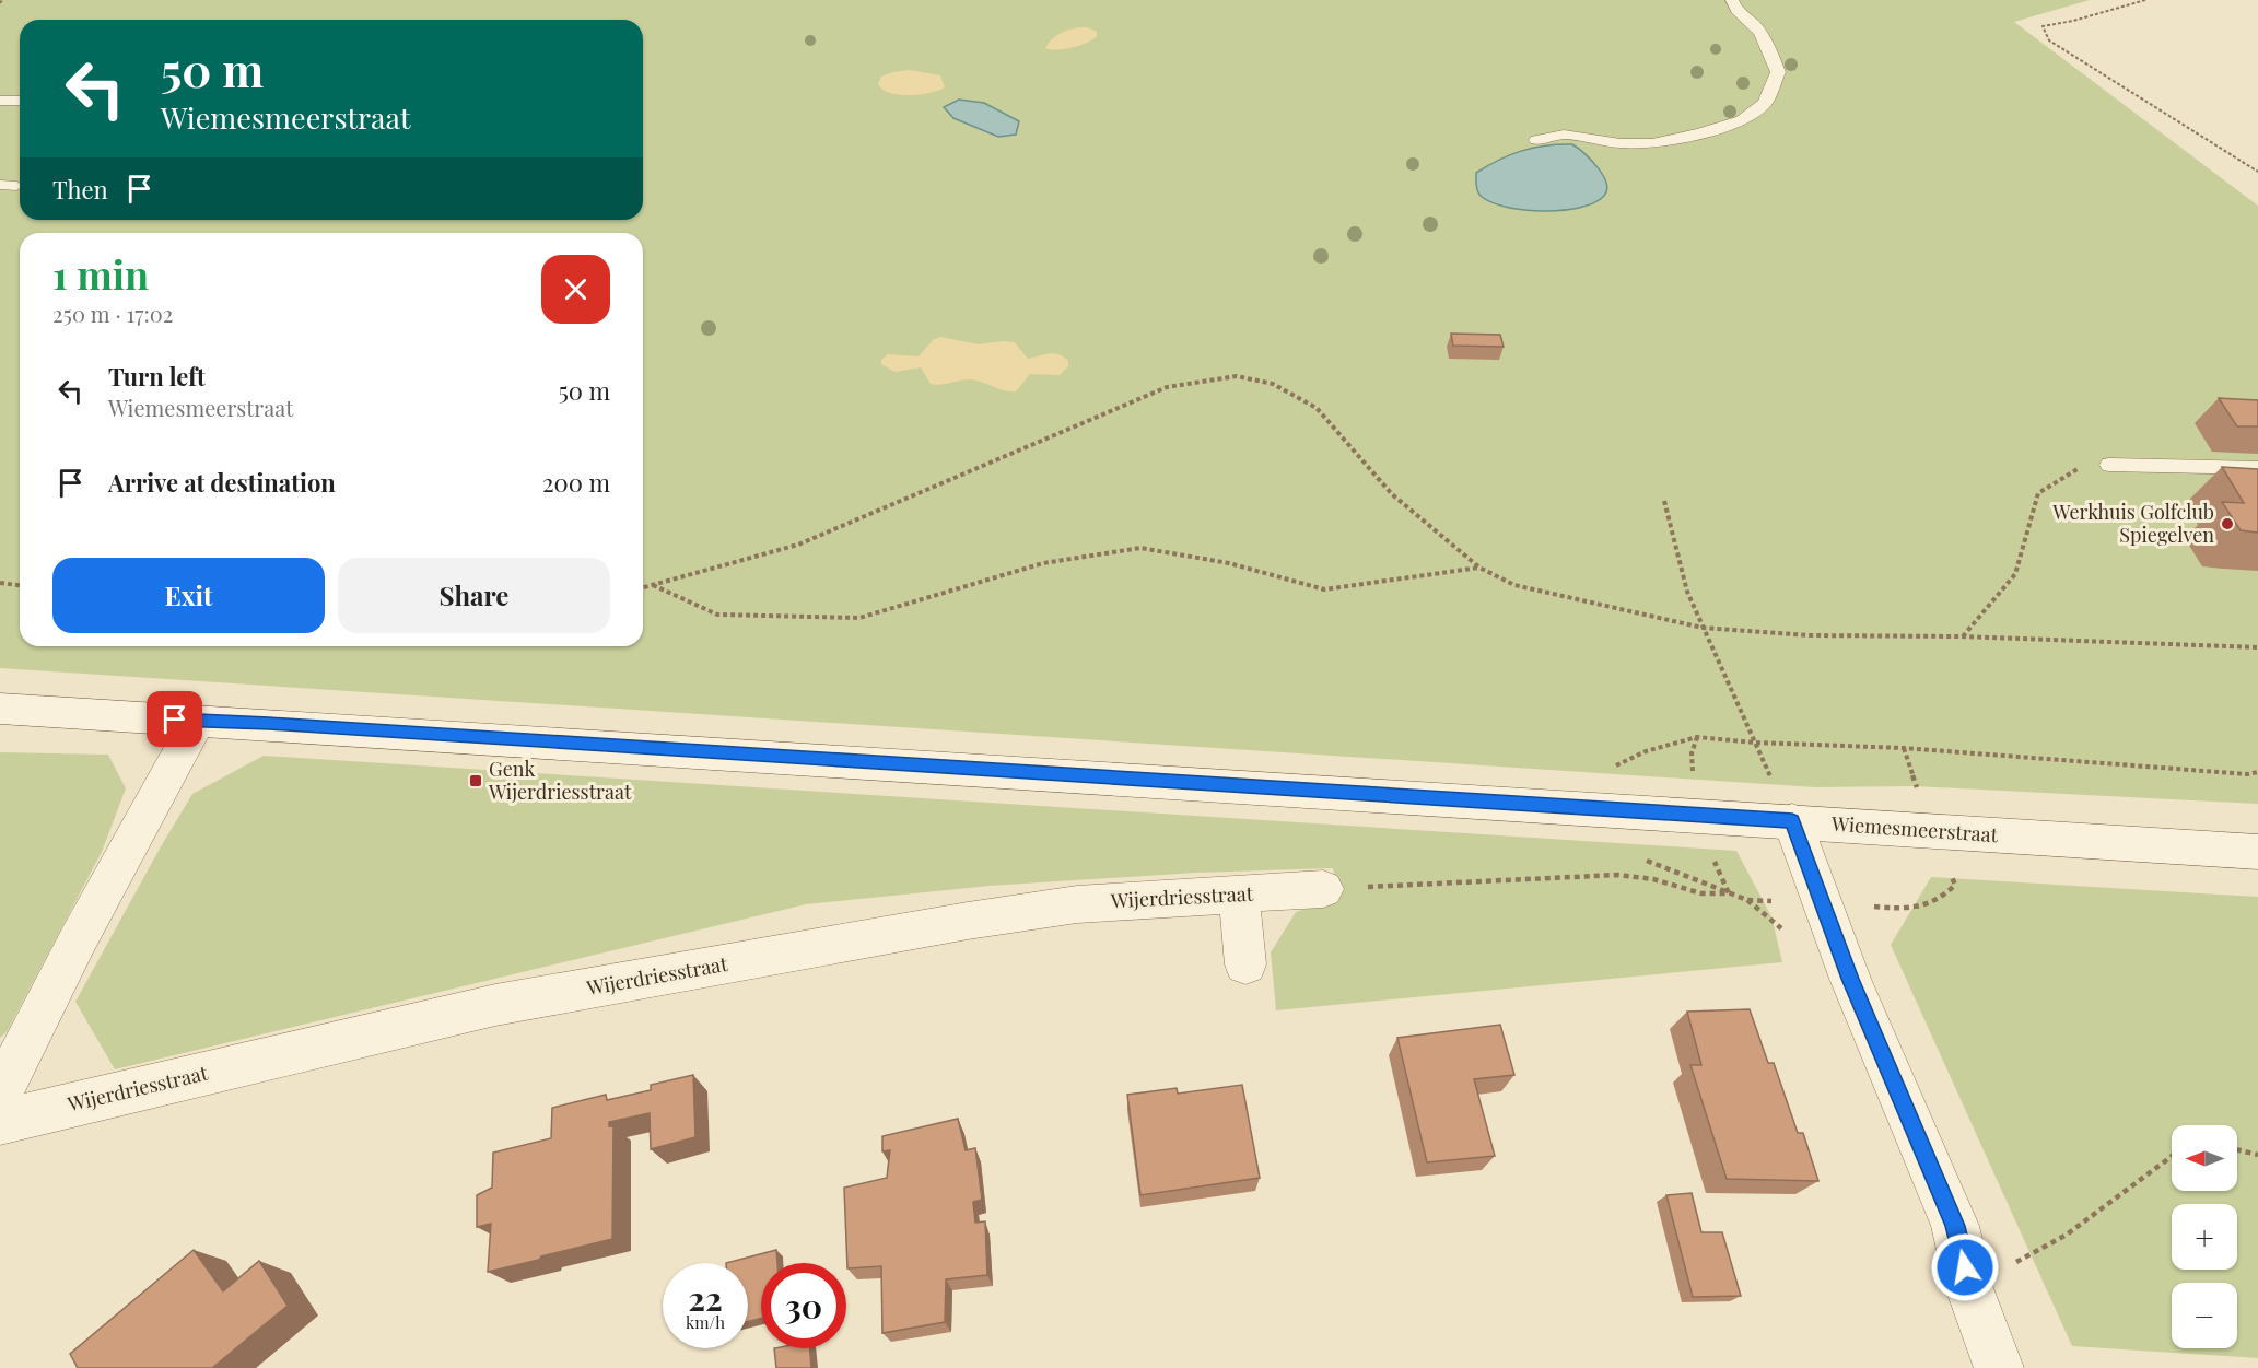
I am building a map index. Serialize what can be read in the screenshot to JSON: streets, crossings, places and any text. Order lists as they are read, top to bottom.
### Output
{
  "streets": {
    "main road": ["Wiemesmeerstraat", "Wijerdriesstraat"]
  },
  "places": {
    "other": ["Werkhuis Golfclub Spiegelven"],
    "transit": ["Genk Wijerdriesstraat"]
  },
  "north": "left",
  "page": {
    "turn": ["50 m", "Wiemesmeerstraat"],
    "then": "Then",
    "heading": ["1 min", "250 m · 17:02"],
    "list": [
      {
        "name": "Turn left",
        "note": "Wiemesmeerstraat",
        "value": "50 m"
      },
      {
        "name": "Arrive at destination",
        "value": "200 m"
      }
    ],
    "buttons": ["Exit", "Share"],
    "map_buttons": ["+", "−"],
    "speed": "22 km/h",
    "limit": "30"
  }
}
